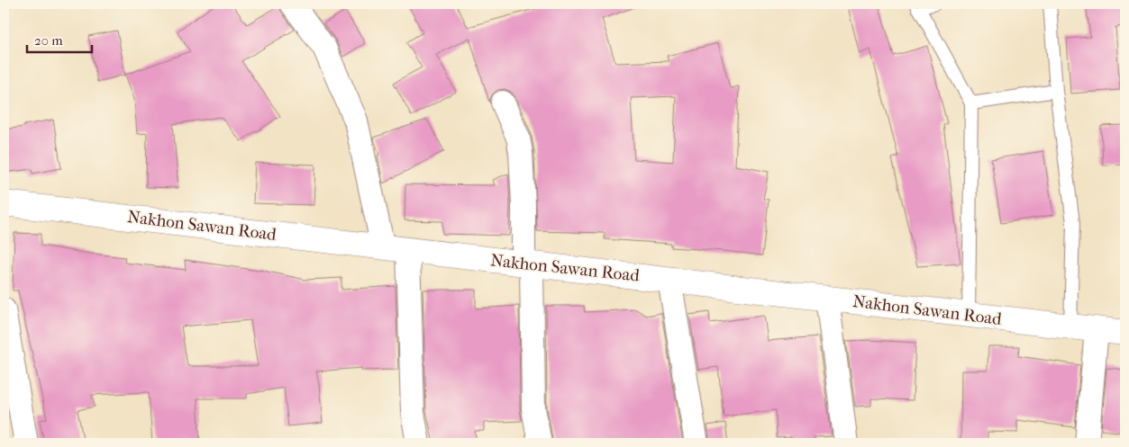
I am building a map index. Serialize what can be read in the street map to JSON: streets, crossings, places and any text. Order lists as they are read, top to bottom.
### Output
{
  "streets": {
    "main road": ["Nakhon Sawan Road"]
  },
  "scale_bar": "20 m"
}
